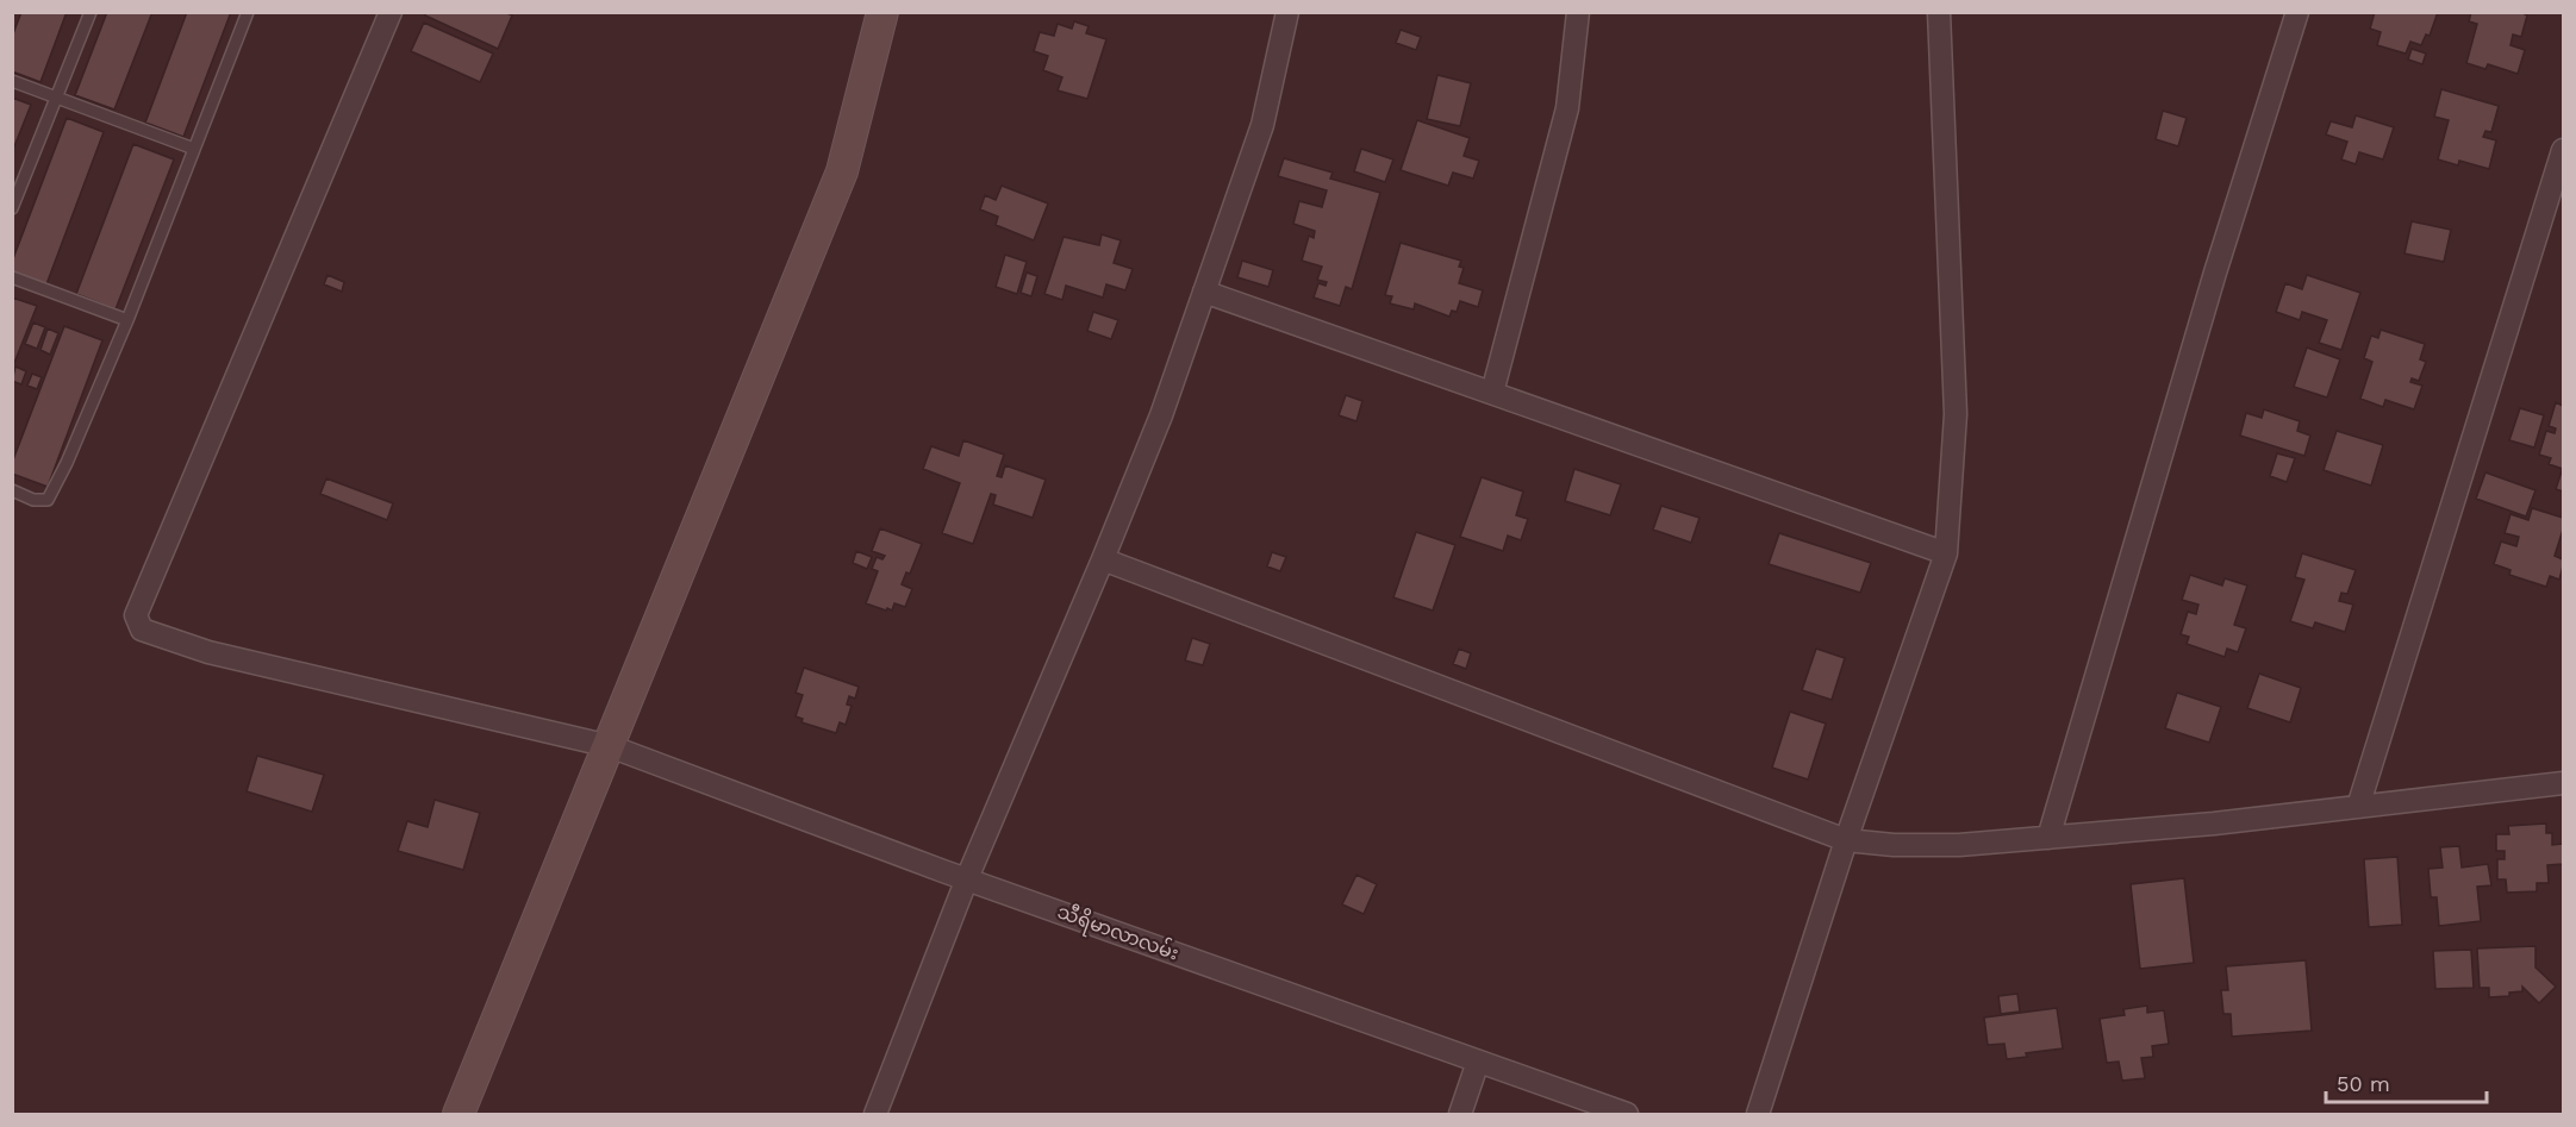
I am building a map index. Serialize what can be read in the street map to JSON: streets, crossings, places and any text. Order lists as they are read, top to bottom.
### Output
{
  "streets": {
    "street": ["သီရိမာလာလမ်း"]
  },
  "scale_bar": "50 m"
}
